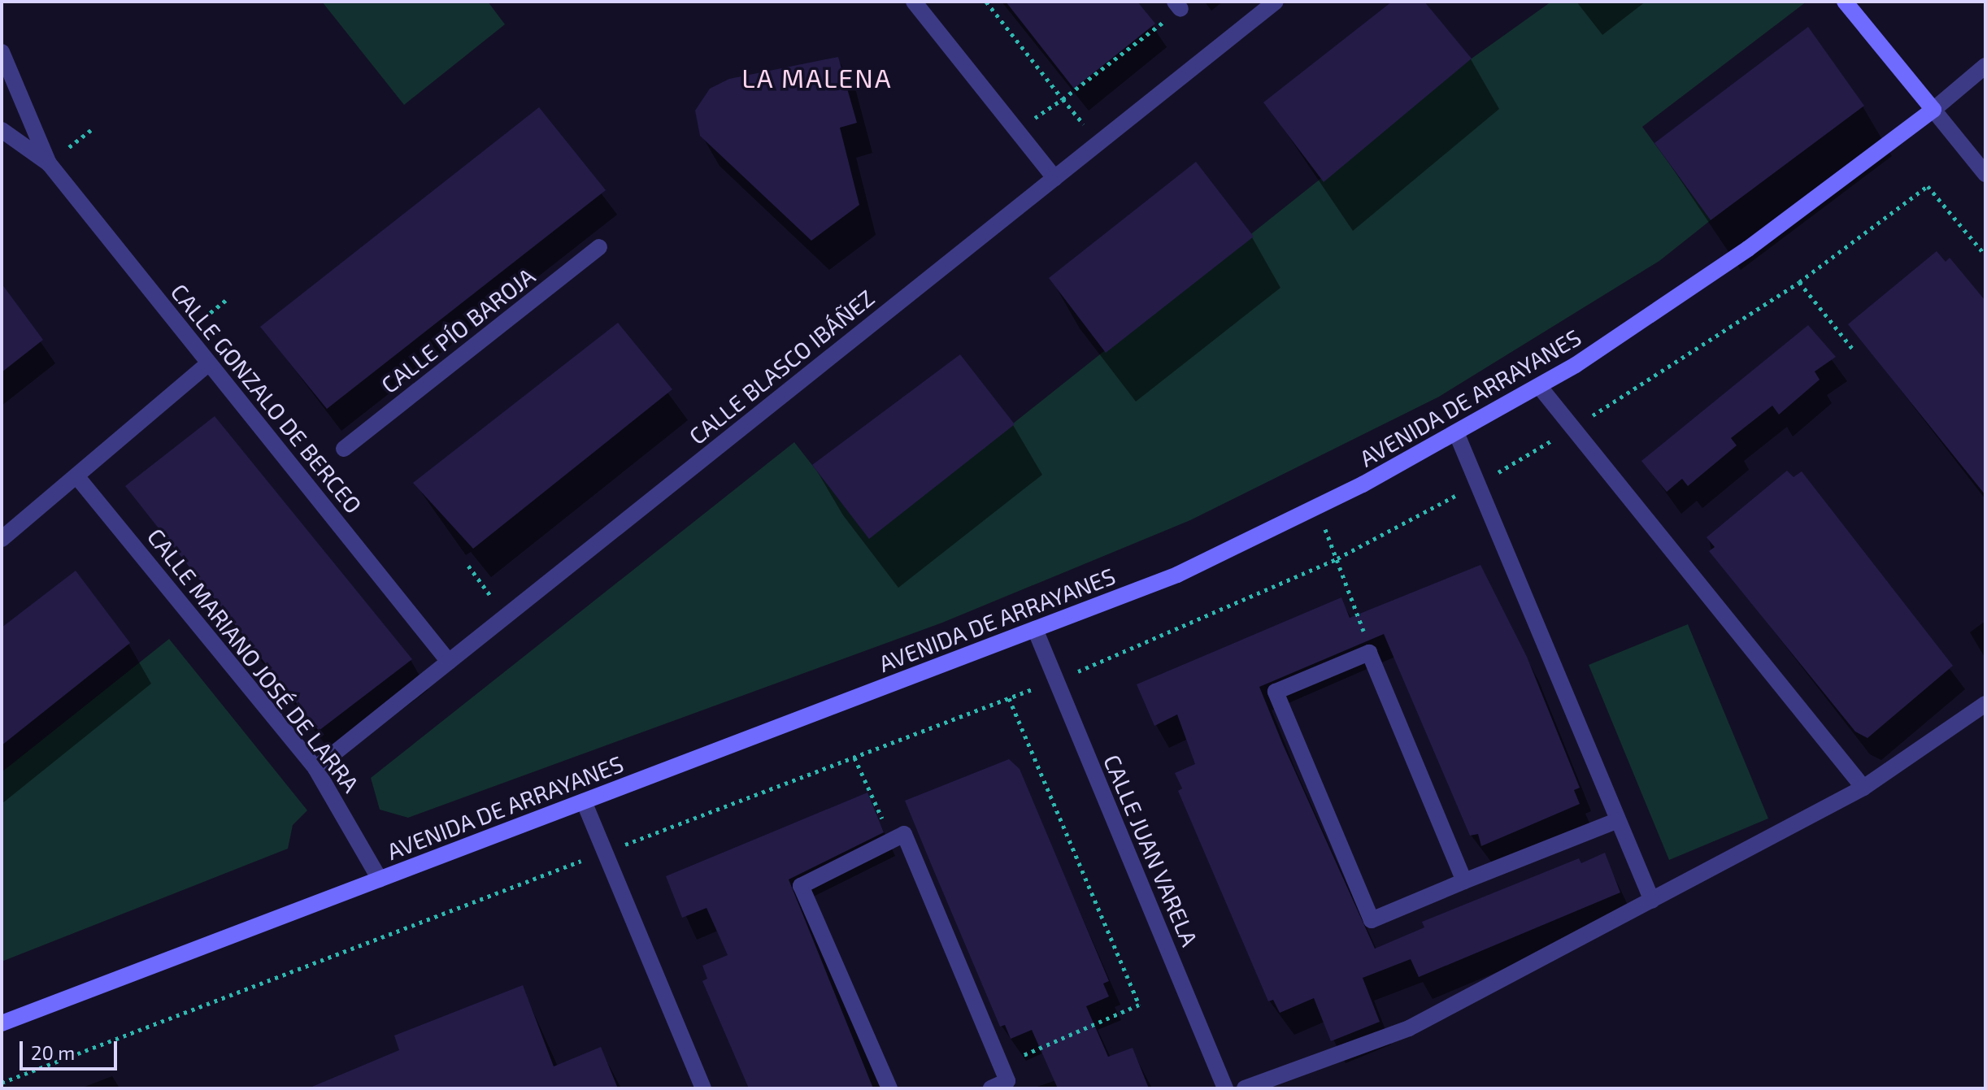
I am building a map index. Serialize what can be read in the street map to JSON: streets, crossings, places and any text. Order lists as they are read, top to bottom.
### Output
{
  "streets": {
    "street": [
      "CALLE PÍO BAROJA",
      "CALLE BLASCO IBÁÑEZ",
      "AVENIDA DE ARRAYANES",
      "CALLE GONZALO DE BERCEO",
      "CALLE MARIANO JOSÉ DE LARRA",
      "CALLE JUAN VARELA"
    ]
  },
  "crossings": [
    ["CALLE BLASCO IBÁÑEZ", "CALLE GONZALO DE BERCEO"],
    ["CALLE BLASCO IBÁÑEZ", "CALLE MARIANO JOSÉ DE LARRA"],
    ["AVENIDA DE ARRAYANES", "CALLE MARIANO JOSÉ DE LARRA"],
    ["AVENIDA DE ARRAYANES", "CALLE JUAN VARELA"]
  ],
  "districts": ["LA MALENA"],
  "scale_bar": "20 m"
}
